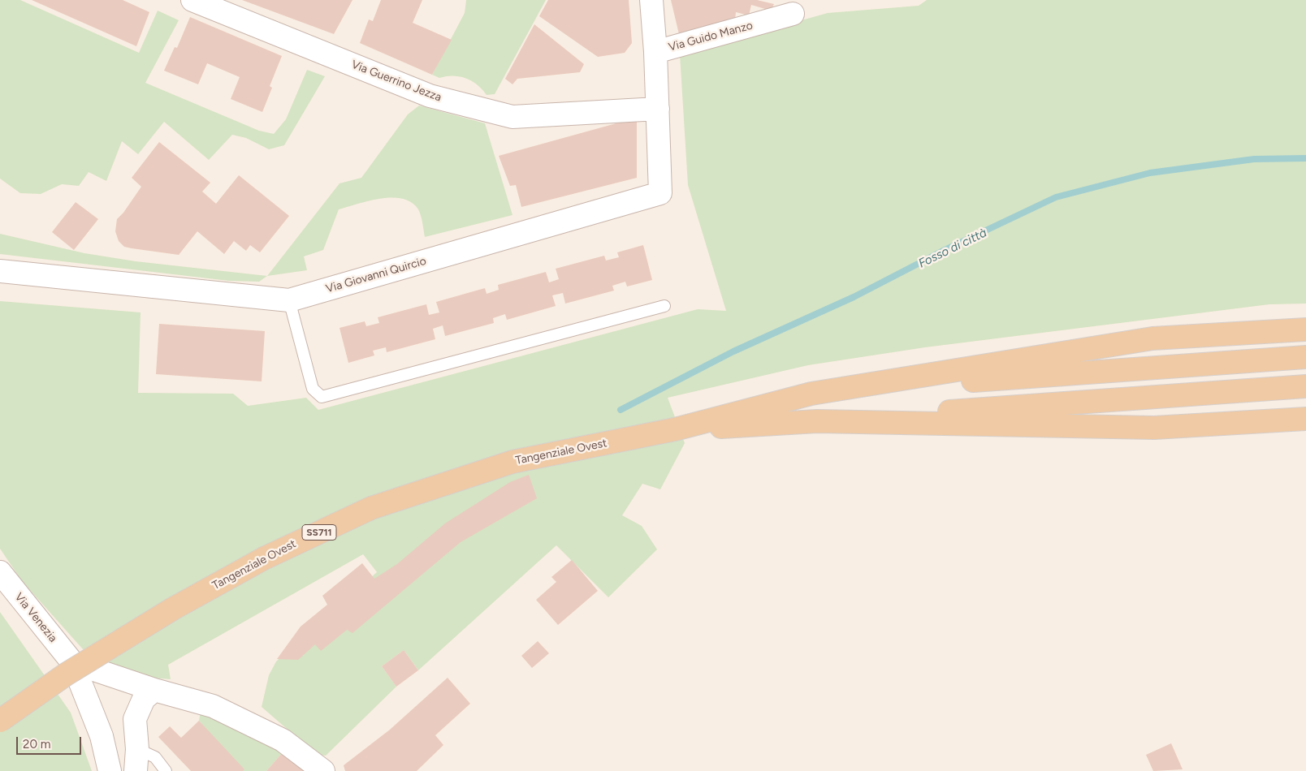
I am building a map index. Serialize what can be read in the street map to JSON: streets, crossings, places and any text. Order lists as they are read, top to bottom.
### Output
{
  "streets": {
    "main road": ["Tangenziale Ovest", "SS711"],
    "street": [
      "Via Guido Manzo",
      "Via Guerrino Jezza",
      "Via Giovanni Quircio",
      "Via Venezia"
    ]
  },
  "crossings": [
    ["Via Guerrino Jezza", "Via Giovanni Quircio"]
  ],
  "water": ["Fosso di città"],
  "scale_bar": "20 m"
}
